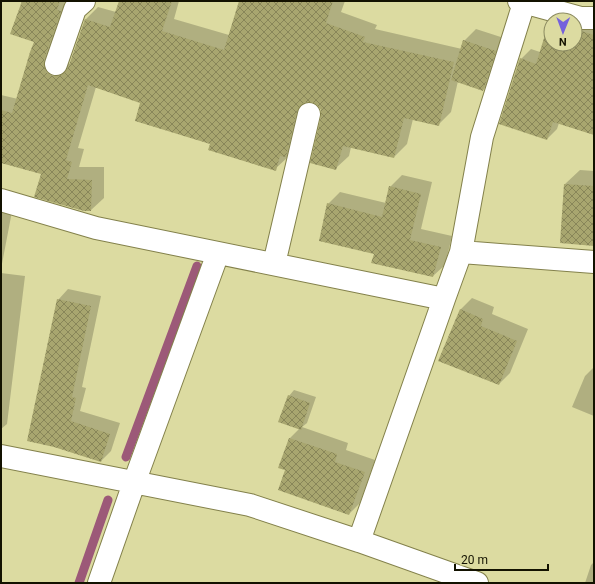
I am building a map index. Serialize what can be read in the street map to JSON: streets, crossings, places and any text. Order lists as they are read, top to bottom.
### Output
{
  "scale_bar": "20 m",
  "north": "bottom"
}
